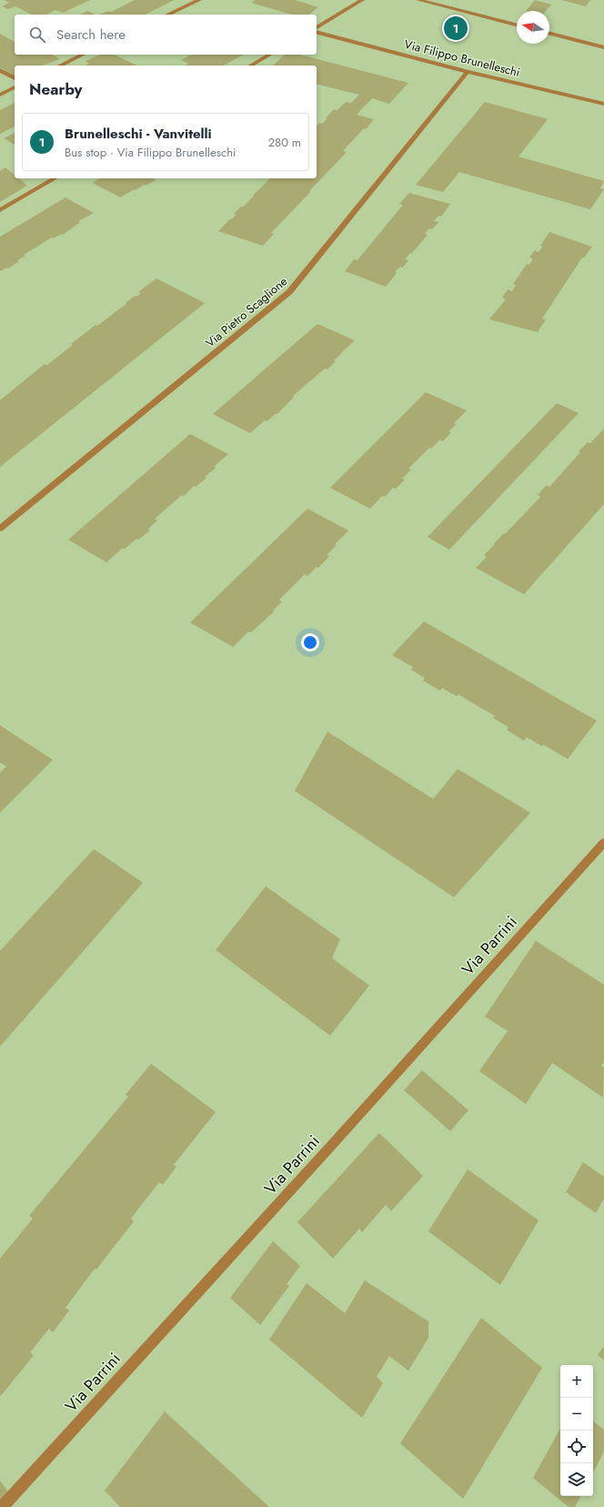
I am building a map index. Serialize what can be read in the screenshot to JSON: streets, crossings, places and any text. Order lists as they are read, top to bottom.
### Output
{
  "streets": {
    "street": ["Via Filippo Brunelleschi", "Via Pietro Scaglione", "Via Parrini"]
  },
  "crossings": [
    ["Via Filippo Brunelleschi", "Via Pietro Scaglione"]
  ],
  "north": "left",
  "page": {
    "pins": "1",
    "search": "Search here",
    "heading": "Nearby",
    "list": [
      {
        "mark": "1",
        "name": "Brunelleschi - Vanvitelli",
        "note": "Bus stop · Via Filippo Brunelleschi",
        "value": "280 m"
      }
    ],
    "map_buttons": ["+", "−"]
  }
}
